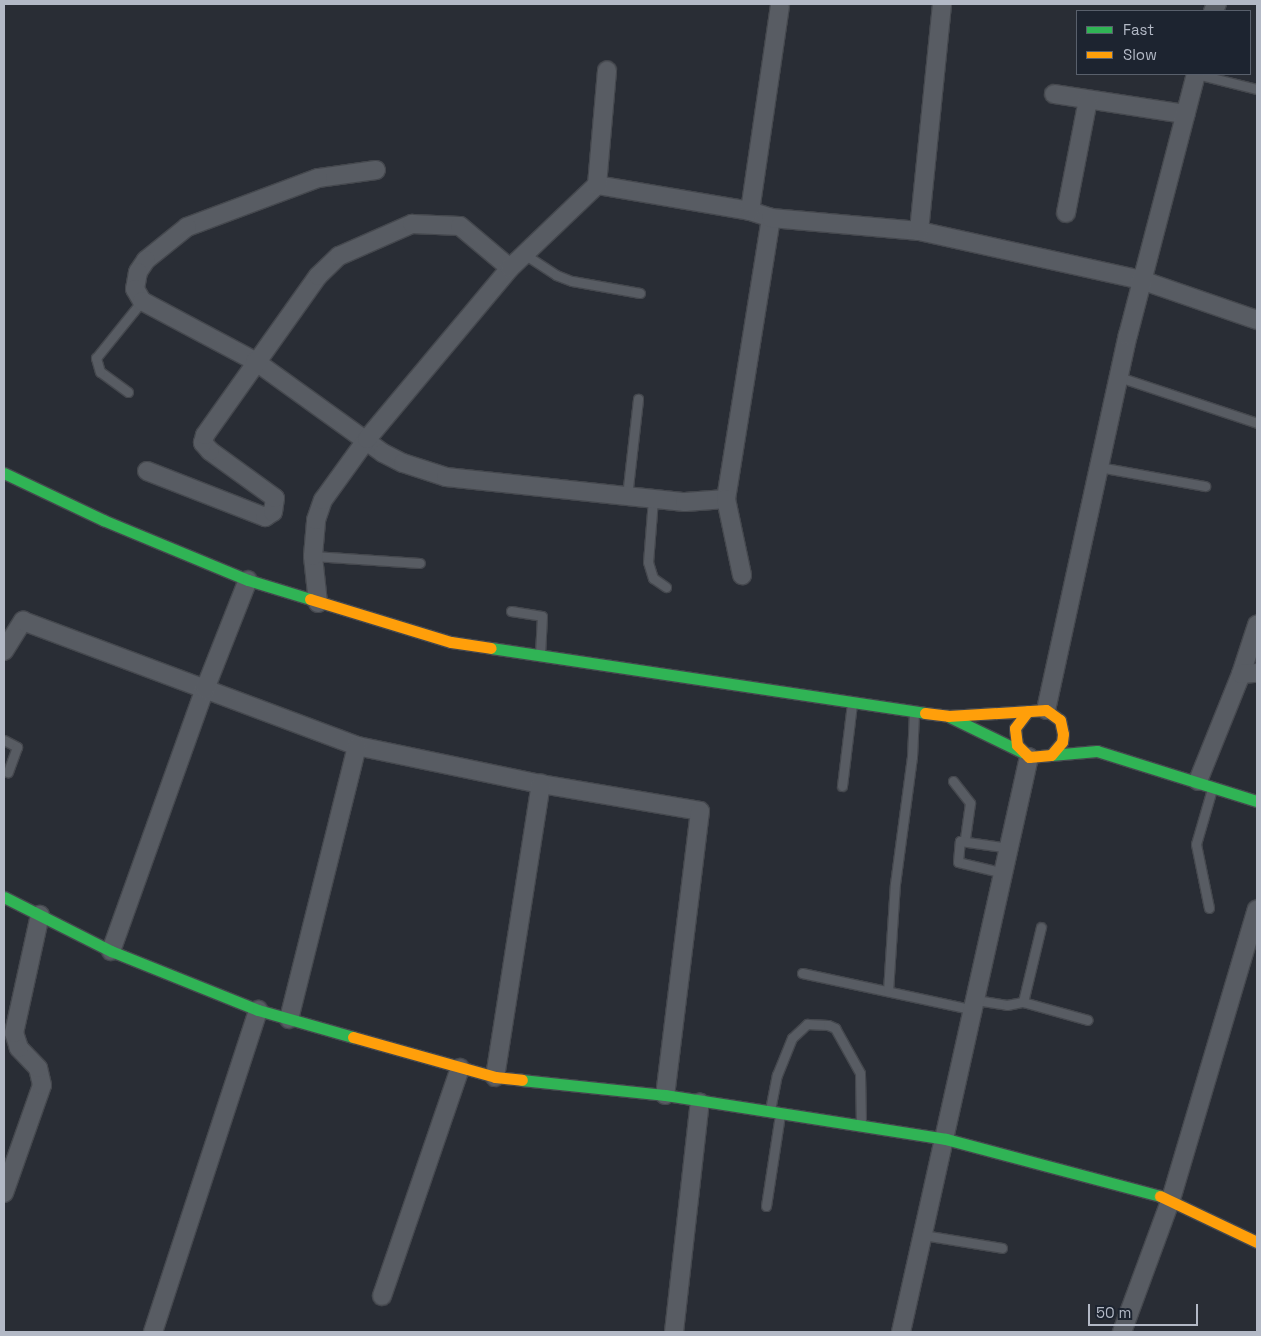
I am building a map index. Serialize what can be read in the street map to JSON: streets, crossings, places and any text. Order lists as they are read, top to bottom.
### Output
{
  "legend": ["Fast", "Slow"],
  "scale_bar": "50 m"
}
